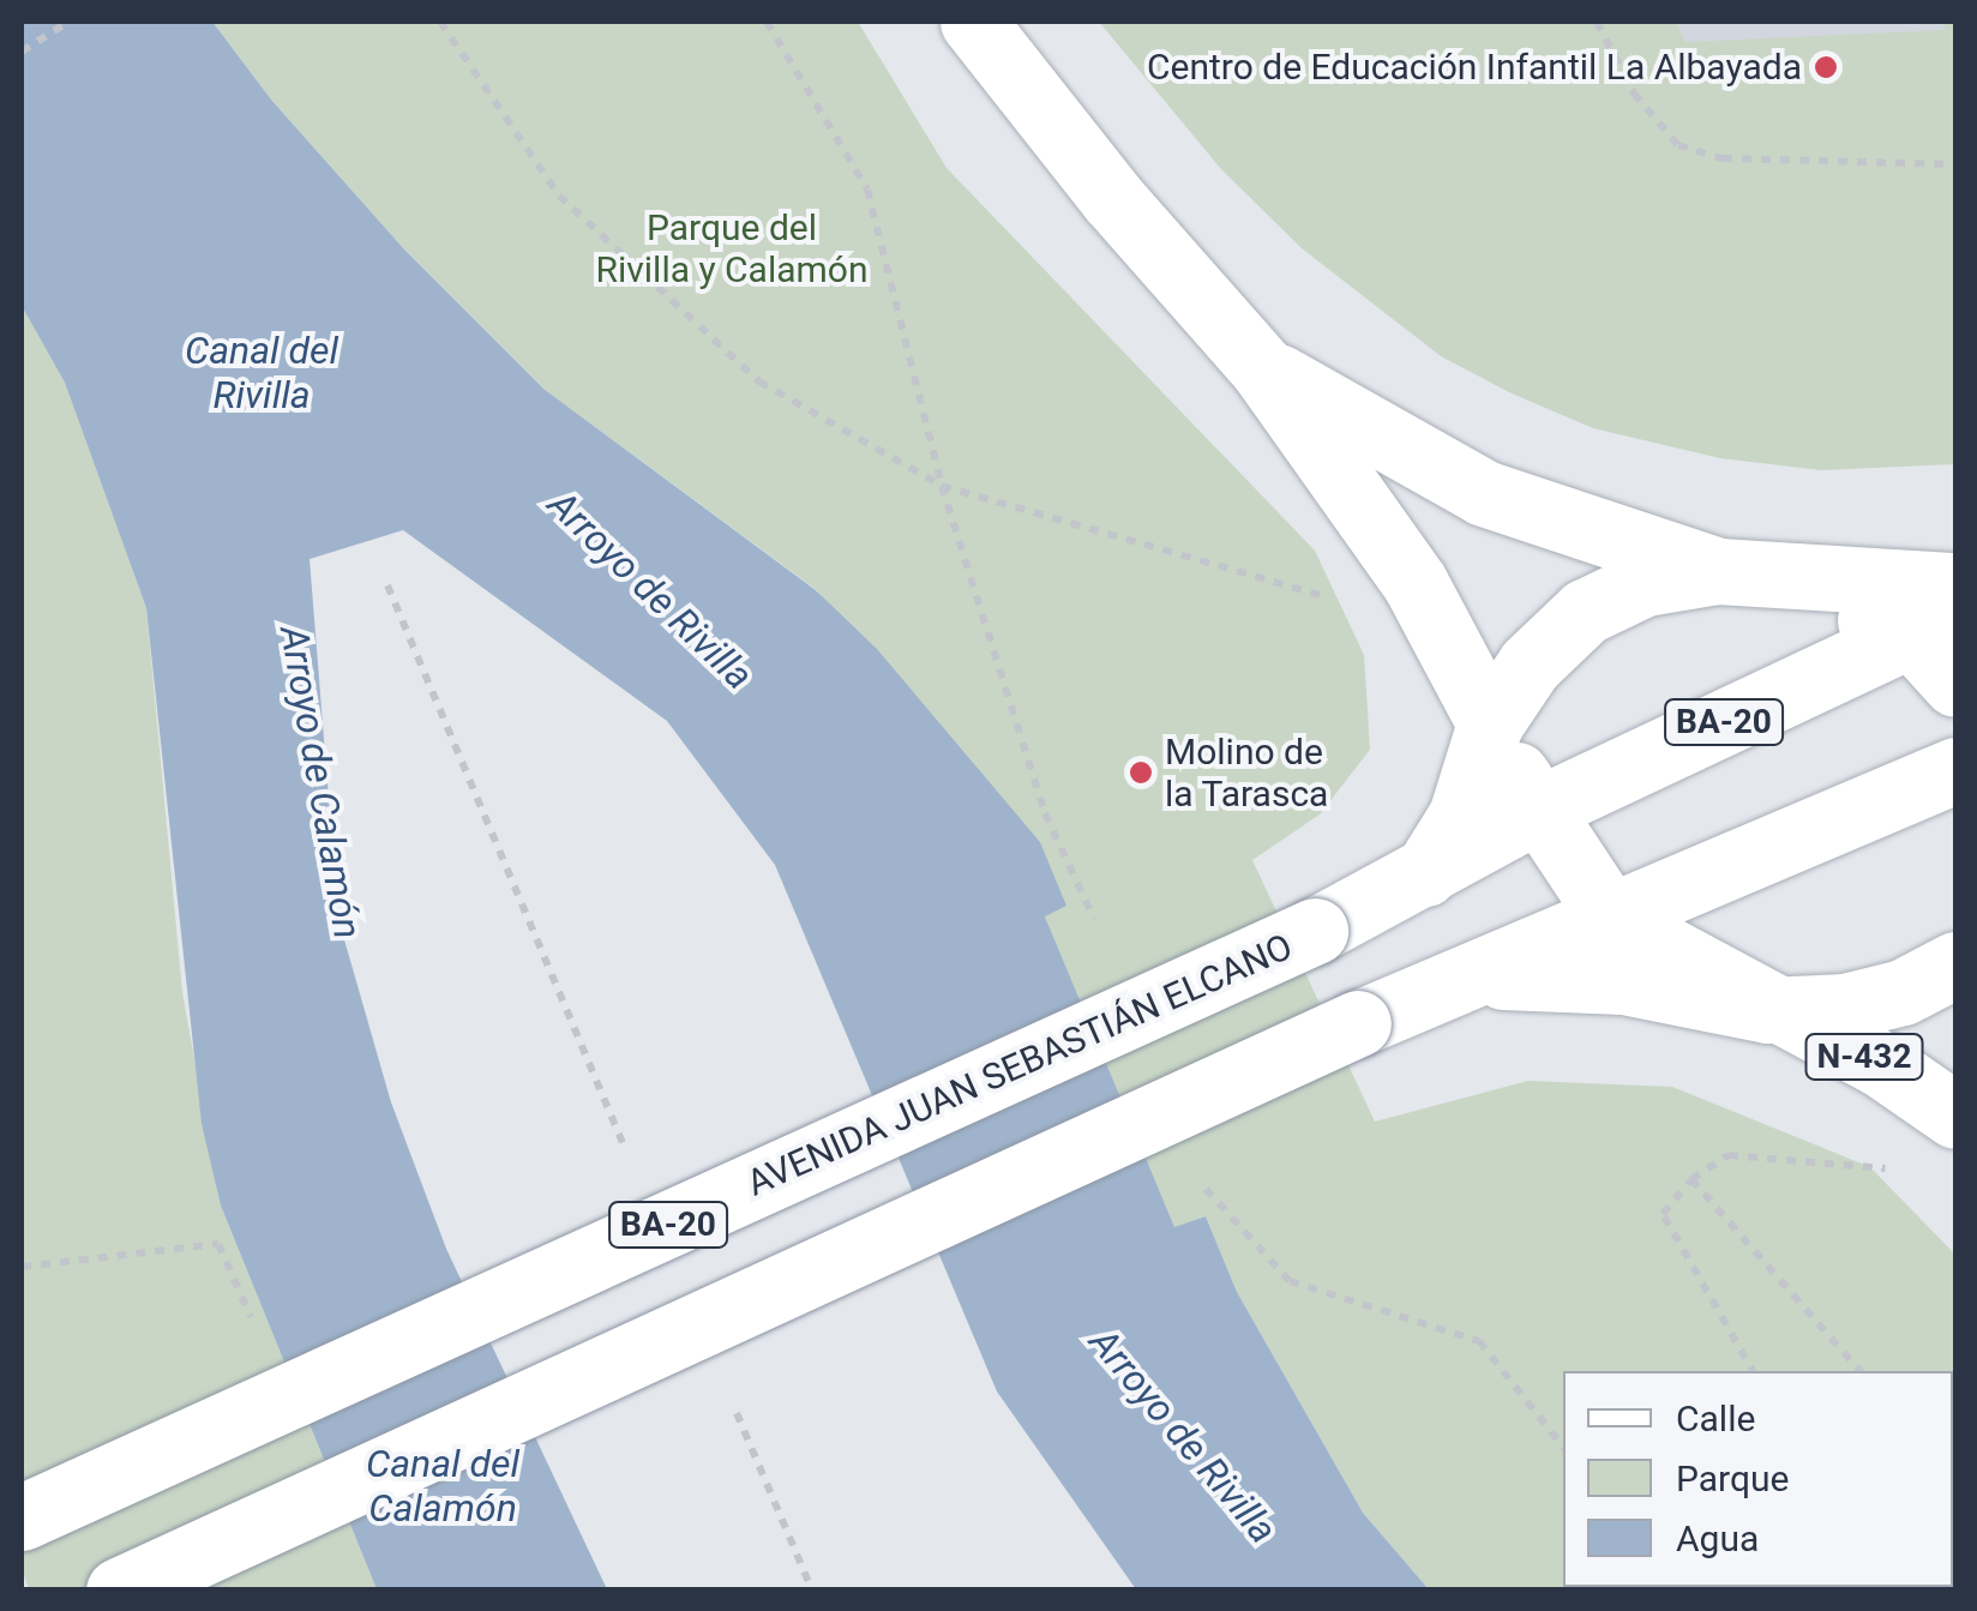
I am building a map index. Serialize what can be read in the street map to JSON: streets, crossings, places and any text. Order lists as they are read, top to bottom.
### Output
{
  "streets": {
    "main road": ["BA-20", "N-432", "AVENIDA JUAN SEBASTIÁN ELCANO"]
  },
  "crossings": [
    ["BA-20", "AVENIDA JUAN SEBASTIÁN ELCANO"]
  ],
  "water": [
    "Canal del Rivilla",
    "Arroyo de Rivilla",
    "Arroyo de Calamón",
    "Canal del Calamón"
  ],
  "parks": ["Parque del Rivilla y Calamón"],
  "places": ["Centro de Educación Infantil La Albayada", "Molino de la Tarasca"],
  "legend": ["Calle", "Parque", "Agua"]
}
